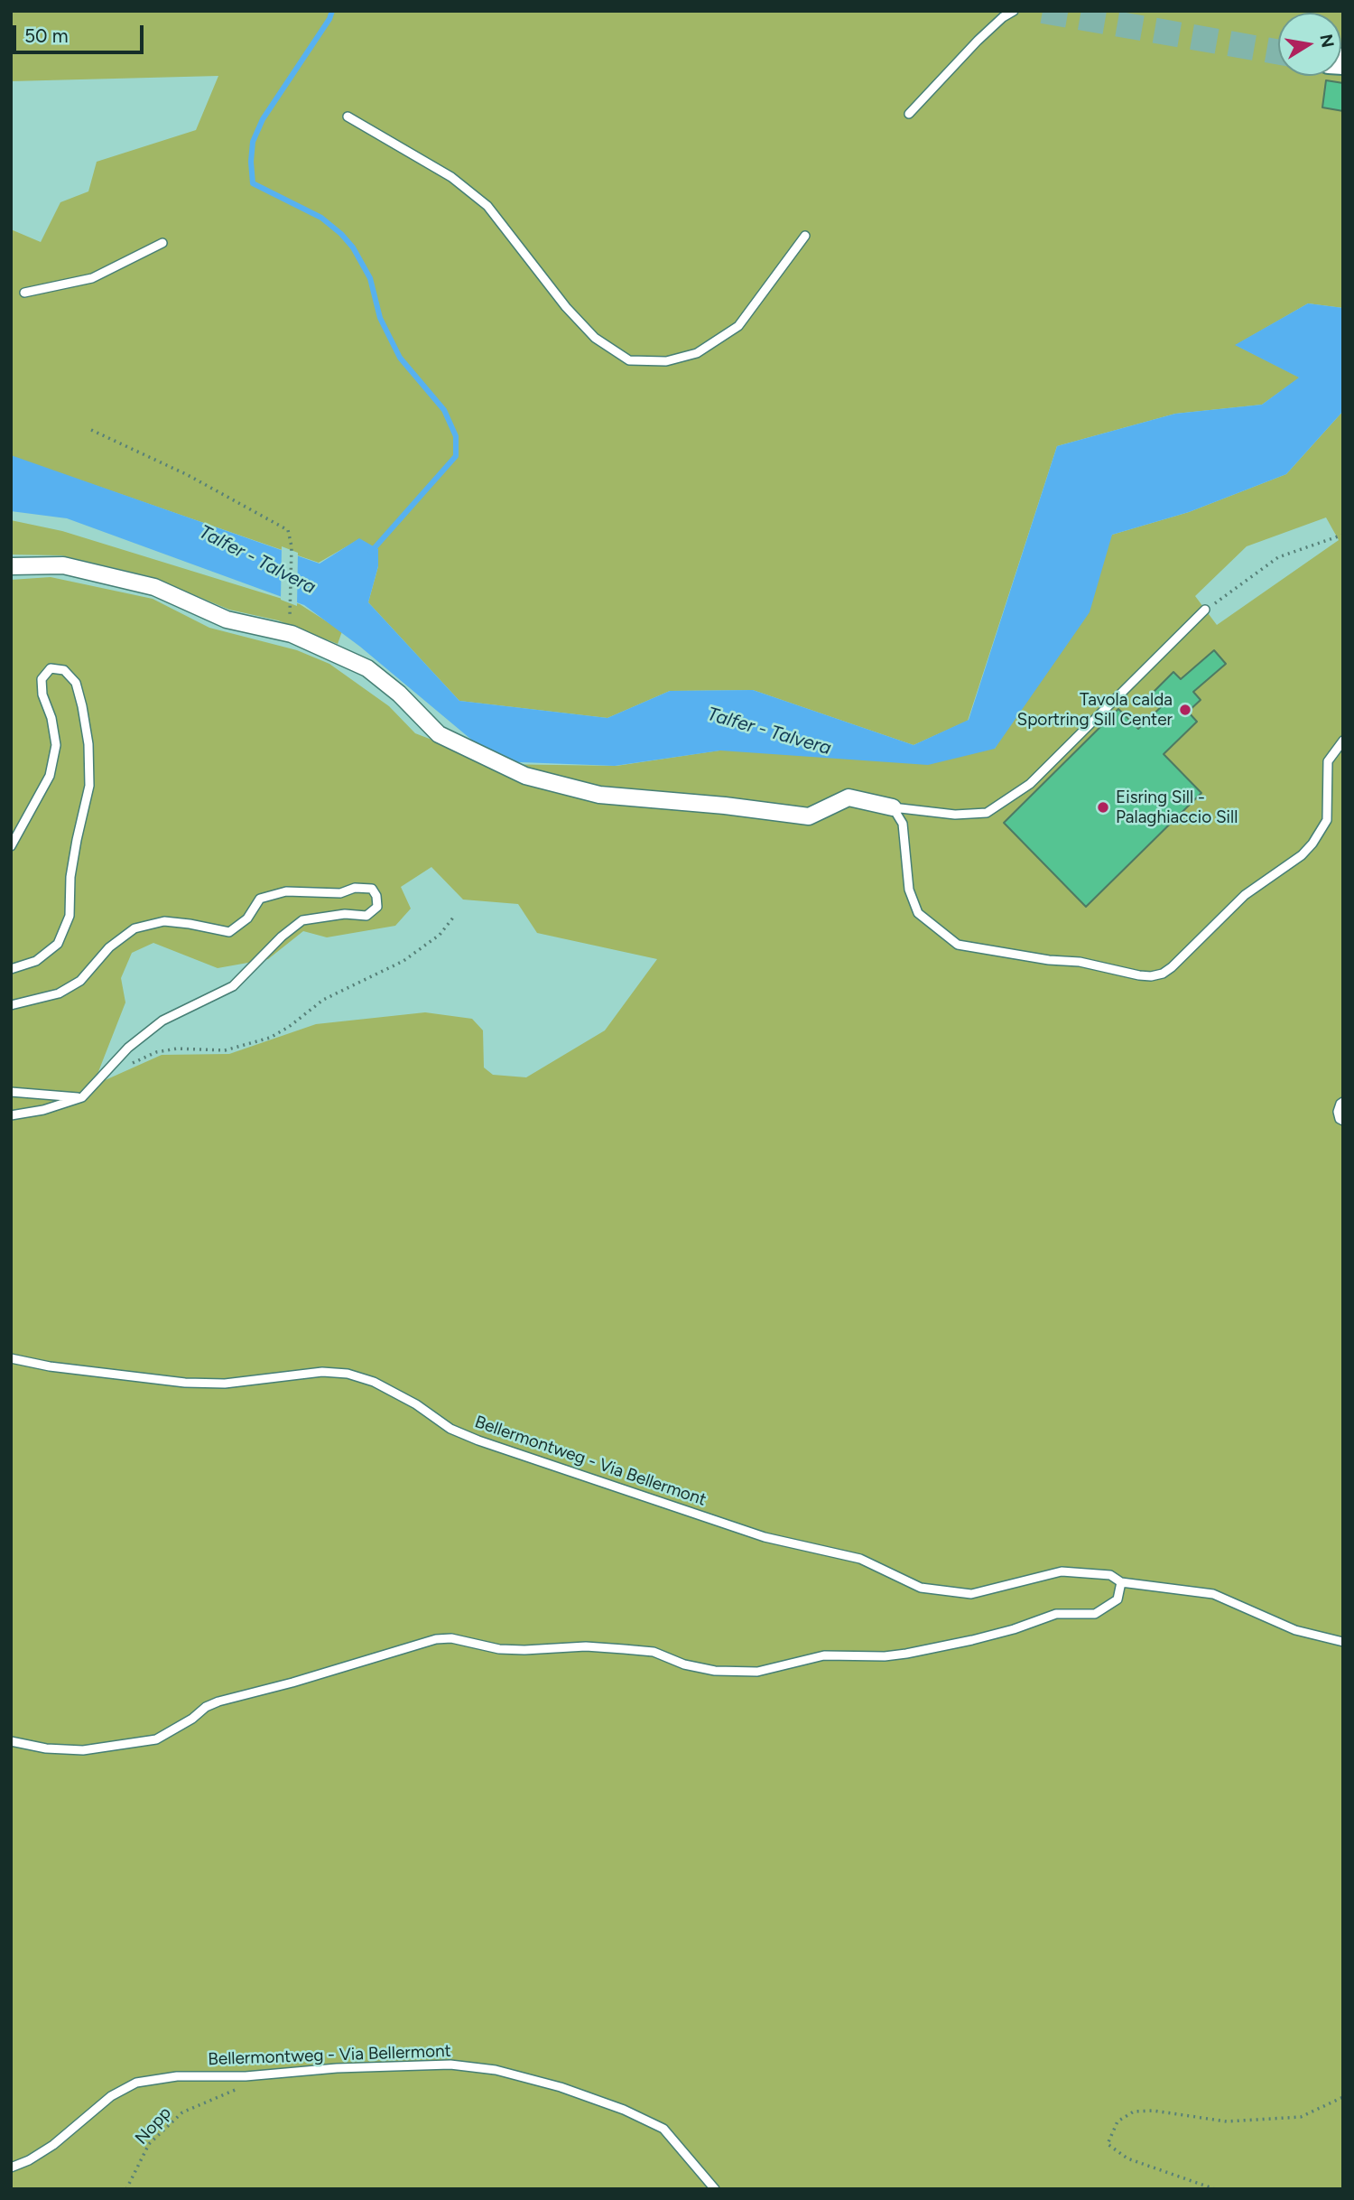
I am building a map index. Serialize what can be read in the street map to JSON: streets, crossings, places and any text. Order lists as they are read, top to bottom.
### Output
{
  "streets": {
    "lane": ["Bellermontweg - Via Bellermont"],
    "path": ["Nopp"]
  },
  "crossings": [
    ["Bellermontweg - Via Bellermont", "Nopp"]
  ],
  "water": ["Talfer - Talvera"],
  "places": ["Tavola calda Sportring Sill Center", "Eisring Sill - Palaghiaccio Sill"],
  "scale_bar": "50 m",
  "north": "right"
}
